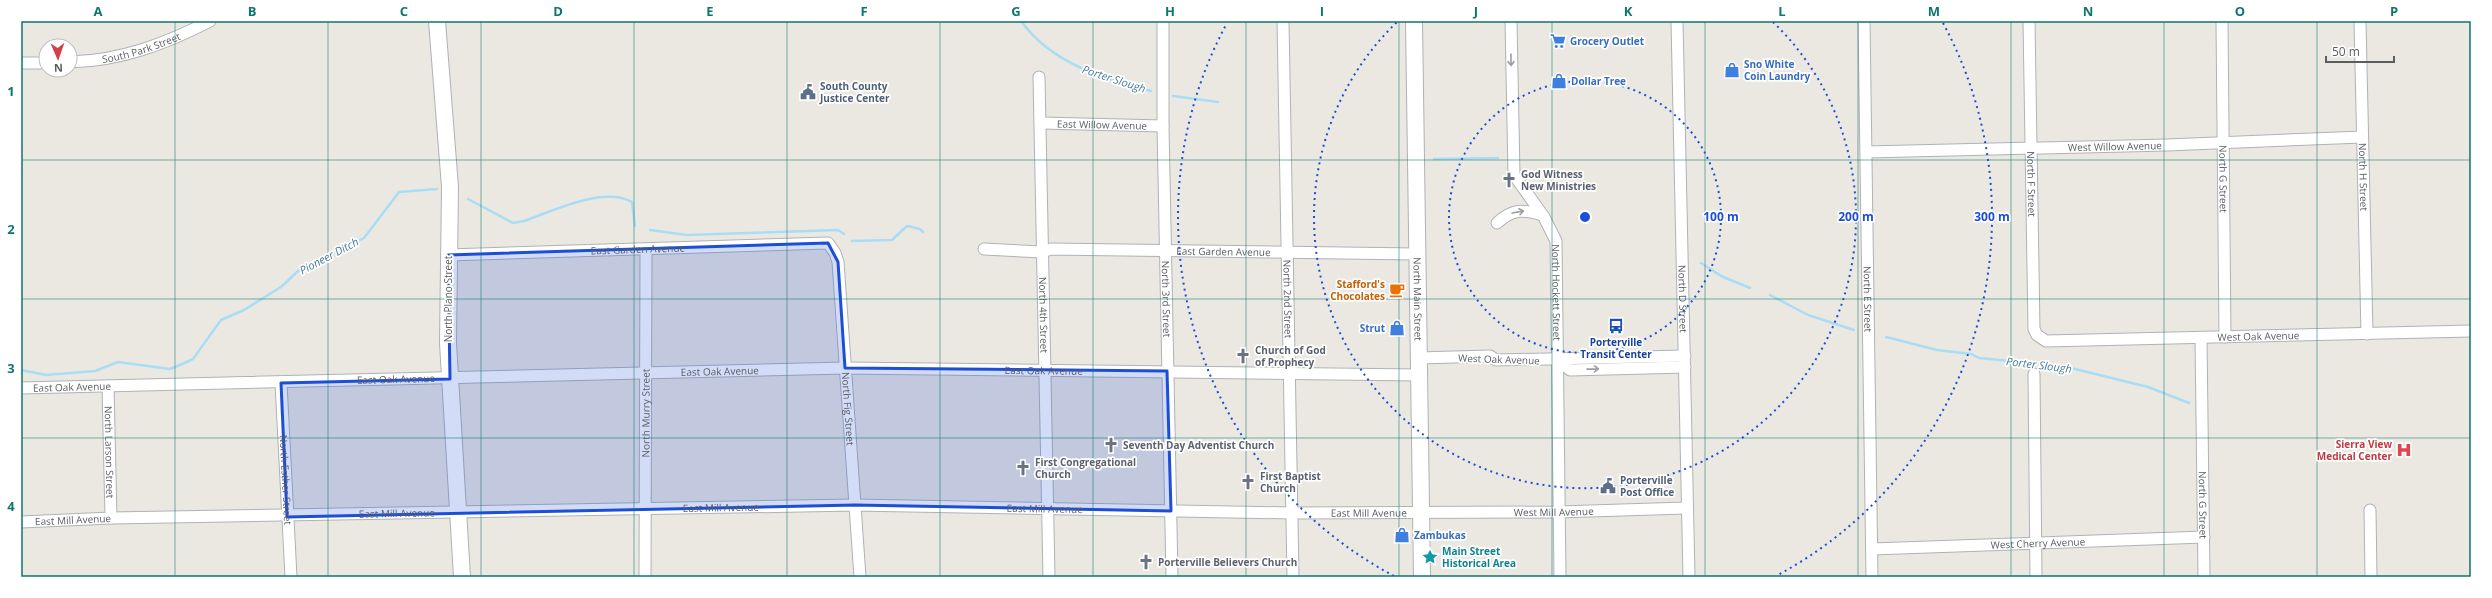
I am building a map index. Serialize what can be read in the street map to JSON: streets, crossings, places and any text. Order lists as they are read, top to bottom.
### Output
{
  "streets": {
    "main road": ["North Plano Street", "North Main Street"],
    "street": [
      "South Park Street",
      "East Willow Avenue",
      "West Willow Avenue",
      "North H Street",
      "North G Street",
      "North F Street",
      "East Garden Avenue",
      "North Hockett Street",
      "North 3rd Street",
      "North 2nd Street",
      "North D Street",
      "North E Street",
      "North 4th Street",
      "West Oak Avenue",
      "East Oak Avenue",
      "North Fig Street",
      "North Murry Street",
      "North Larson Street",
      "North Esther Street",
      "East Mill Avenue",
      "West Mill Avenue",
      "West Cherry Avenue"
    ]
  },
  "crossings": [
    ["East Willow Avenue", "North 3rd Street"],
    ["East Willow Avenue", "North 4th Street"],
    ["West Willow Avenue", "North H Street"],
    ["West Willow Avenue", "North G Street"],
    ["West Willow Avenue", "North F Street"],
    ["West Willow Avenue", "North E Street"],
    ["North H Street", "West Oak Avenue"],
    ["North G Street", "West Oak Avenue"],
    ["North G Street", "West Cherry Avenue"],
    ["North F Street", "West Oak Avenue"],
    ["East Garden Avenue", "North Plano Street"],
    ["East Garden Avenue", "North 3rd Street"],
    ["East Garden Avenue", "North 2nd Street"],
    ["East Garden Avenue", "North Main Street"],
    ["East Garden Avenue", "North 4th Street"],
    ["East Garden Avenue", "North Fig Street"],
    ["East Garden Avenue", "North Murry Street"],
    ["North Hockett Street", "West Oak Avenue"],
    ["North Hockett Street", "West Mill Avenue"],
    ["North Plano Street", "East Oak Avenue"],
    ["North Plano Street", "East Mill Avenue"],
    ["North 3rd Street", "East Oak Avenue"],
    ["North 3rd Street", "East Mill Avenue"],
    ["North 2nd Street", "East Oak Avenue"],
    ["North 2nd Street", "East Mill Avenue"],
    ["North Main Street", "West Oak Avenue"],
    ["North Main Street", "East Oak Avenue"],
    ["North Main Street", "East Mill Avenue"],
    ["North Main Street", "West Mill Avenue"],
    ["North D Street", "West Oak Avenue"],
    ["North D Street", "West Mill Avenue"],
    ["North E Street", "West Cherry Avenue"],
    ["North 4th Street", "East Oak Avenue"],
    ["North 4th Street", "East Mill Avenue"],
    ["East Oak Avenue", "North Fig Street"],
    ["East Oak Avenue", "North Murry Street"],
    ["East Oak Avenue", "North Larson Street"],
    ["East Oak Avenue", "North Esther Street"],
    ["North Fig Street", "East Mill Avenue"],
    ["North Murry Street", "East Mill Avenue"],
    ["North Larson Street", "East Mill Avenue"],
    ["North Esther Street", "East Mill Avenue"],
    ["East Mill Avenue", "West Mill Avenue"]
  ],
  "water": ["Porter Slough", "Pioneer Ditch"],
  "places": {
    "supermarket": ["Grocery Outlet"],
    "shop": [
      "Sno White Coin Laundry",
      "Dollar Tree",
      "Strut",
      "Zambukas"
    ],
    "public building": ["South County Justice Center", "Porterville Post Office"],
    "church": [
      "God Witness New Ministries",
      "Church of God of Prophecy",
      "Seventh Day Adventist Church",
      "First Congregational Church",
      "First Baptist Church",
      "Porterville Believers Church"
    ],
    "cafe": ["Stafford's Chocolates"],
    "bus stop": ["Porterville Transit Center"],
    "hospital": ["Sierra View Medical Center"],
    "place": ["Main Street Historical Area"]
  },
  "scale_bar": "50 m",
  "north": "bottom",
  "grid": {
    "columns": [
      "A",
      "B",
      "C",
      "D",
      "E",
      "F",
      "G",
      "H",
      "I",
      "J",
      "K",
      "L",
      "M",
      "N",
      "O",
      "P"
    ],
    "rows": [
      "1",
      "2",
      "3",
      "4"
    ]
  },
  "rings": ["100 m", "200 m", "300 m"]
}
